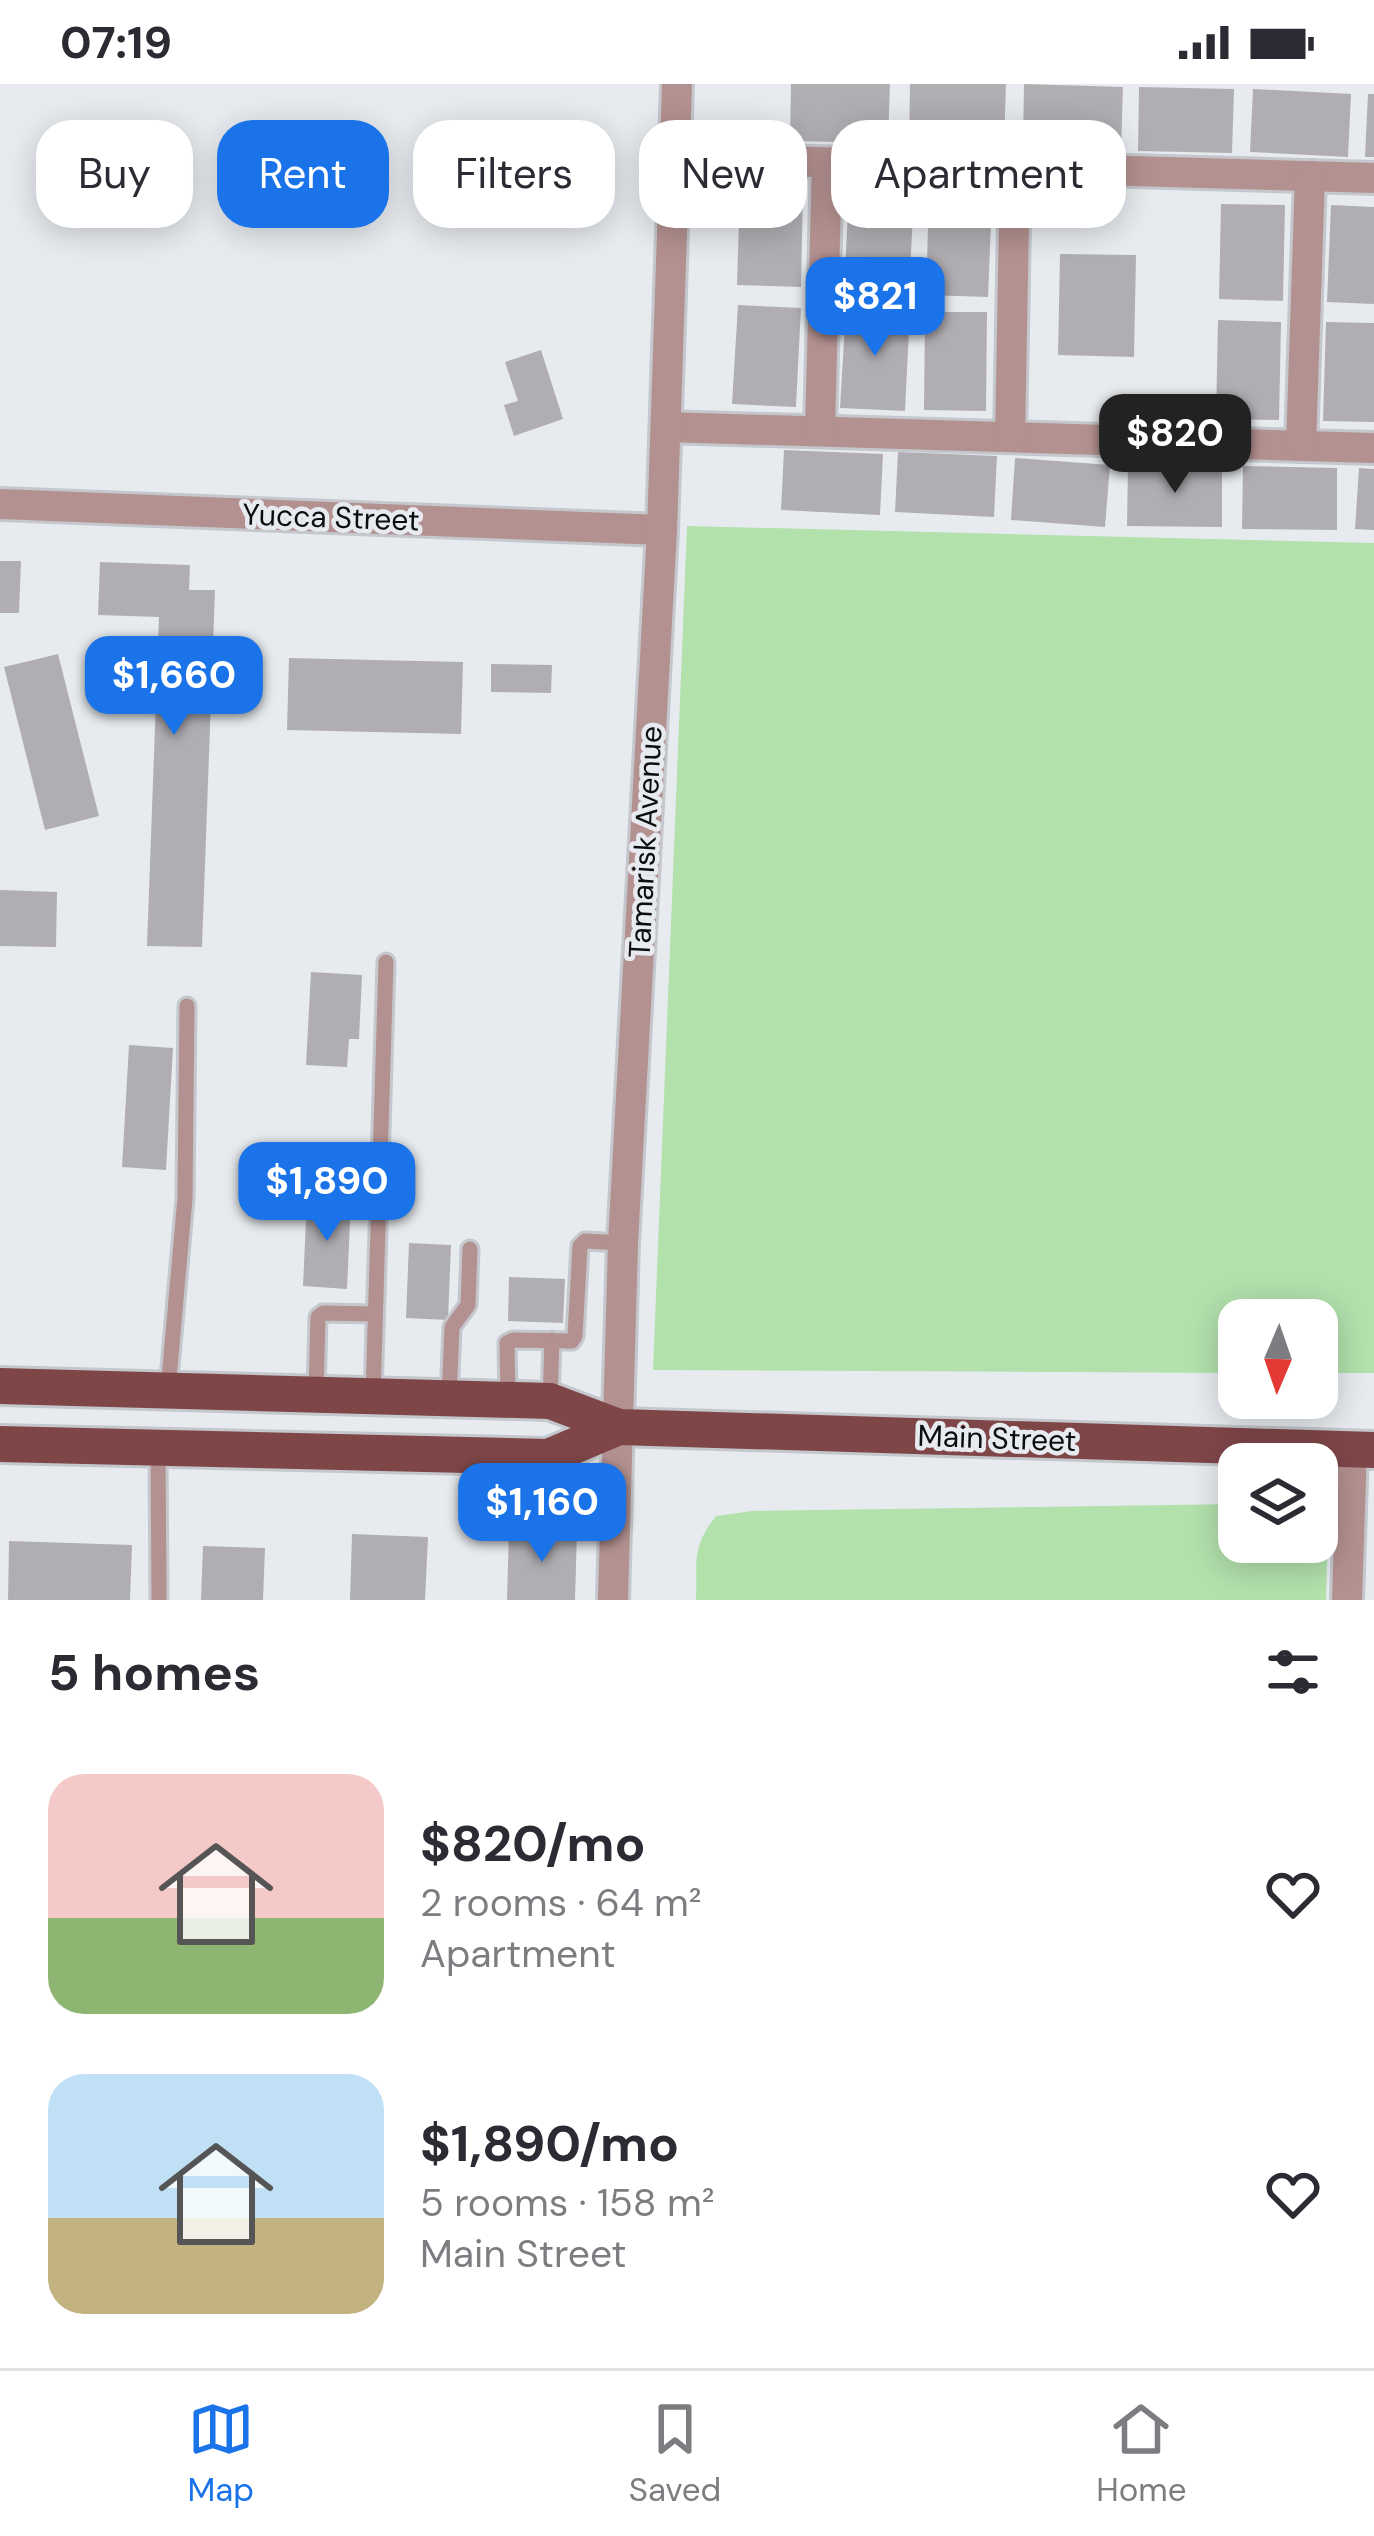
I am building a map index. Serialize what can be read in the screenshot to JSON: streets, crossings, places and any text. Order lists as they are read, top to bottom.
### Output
{
  "streets": {
    "main road": ["Main Street"],
    "street": ["Yucca Street", "Tamarisk Avenue"]
  },
  "crossings": [
    ["Yucca Street", "Tamarisk Avenue"],
    ["Tamarisk Avenue", "Main Street"]
  ],
  "north": "bottom",
  "page": {
    "status": "07:19",
    "chip": [
      "Buy",
      "Rent",
      "Filters",
      "New",
      "Apartment"
    ],
    "price": [
      "$821",
      "$820",
      "$1,660",
      "$1,890",
      "$1,160"
    ],
    "heading": "5 homes",
    "list": [
      {
        "name": "$820/mo",
        "note": "2 rooms · 64 m² · Apartment"
      },
      {
        "name": "$1,890/mo",
        "note": "5 rooms · 158 m² · Main Street"
      }
    ],
    "tabs": ["Map", "Saved", "Home"]
  }
}
